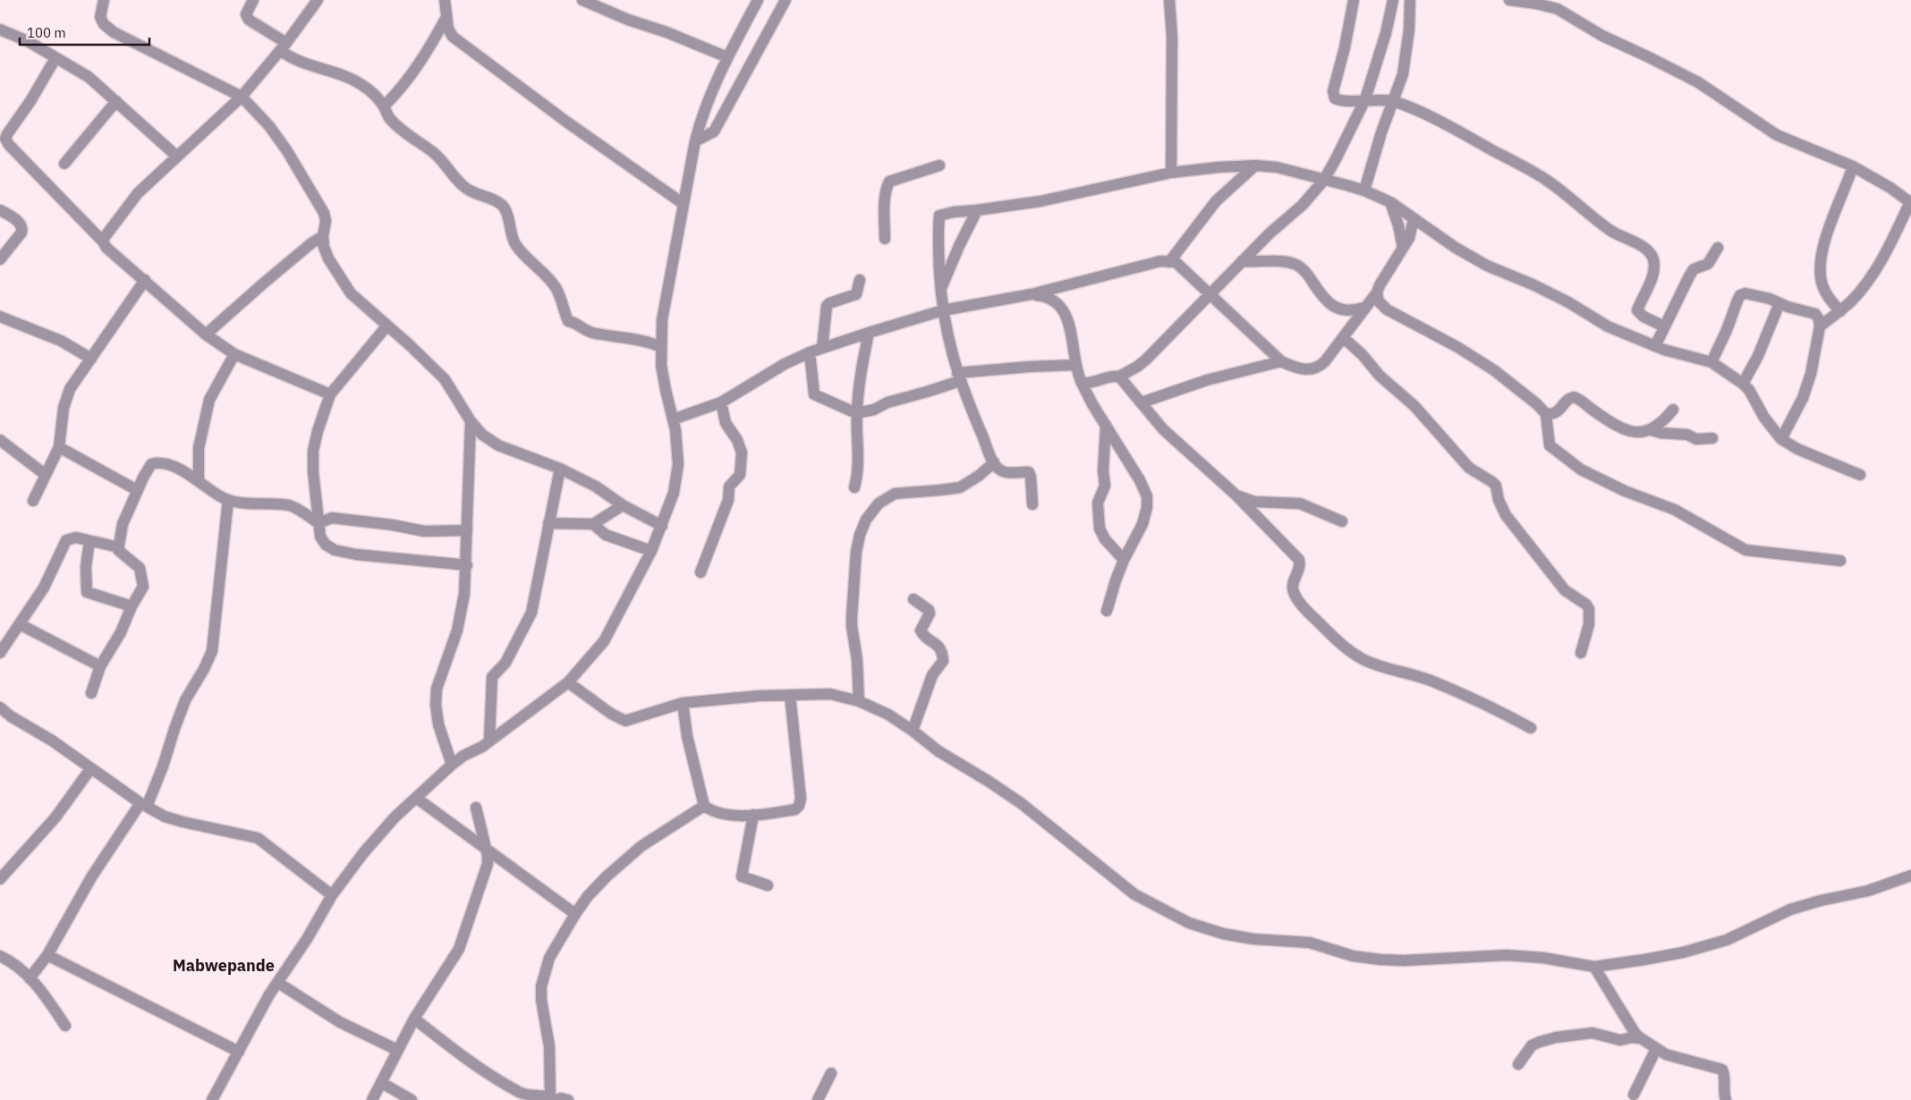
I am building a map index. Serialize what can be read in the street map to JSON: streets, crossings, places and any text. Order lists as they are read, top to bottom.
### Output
{
  "districts": ["Mabwepande"],
  "scale_bar": "100 m"
}
